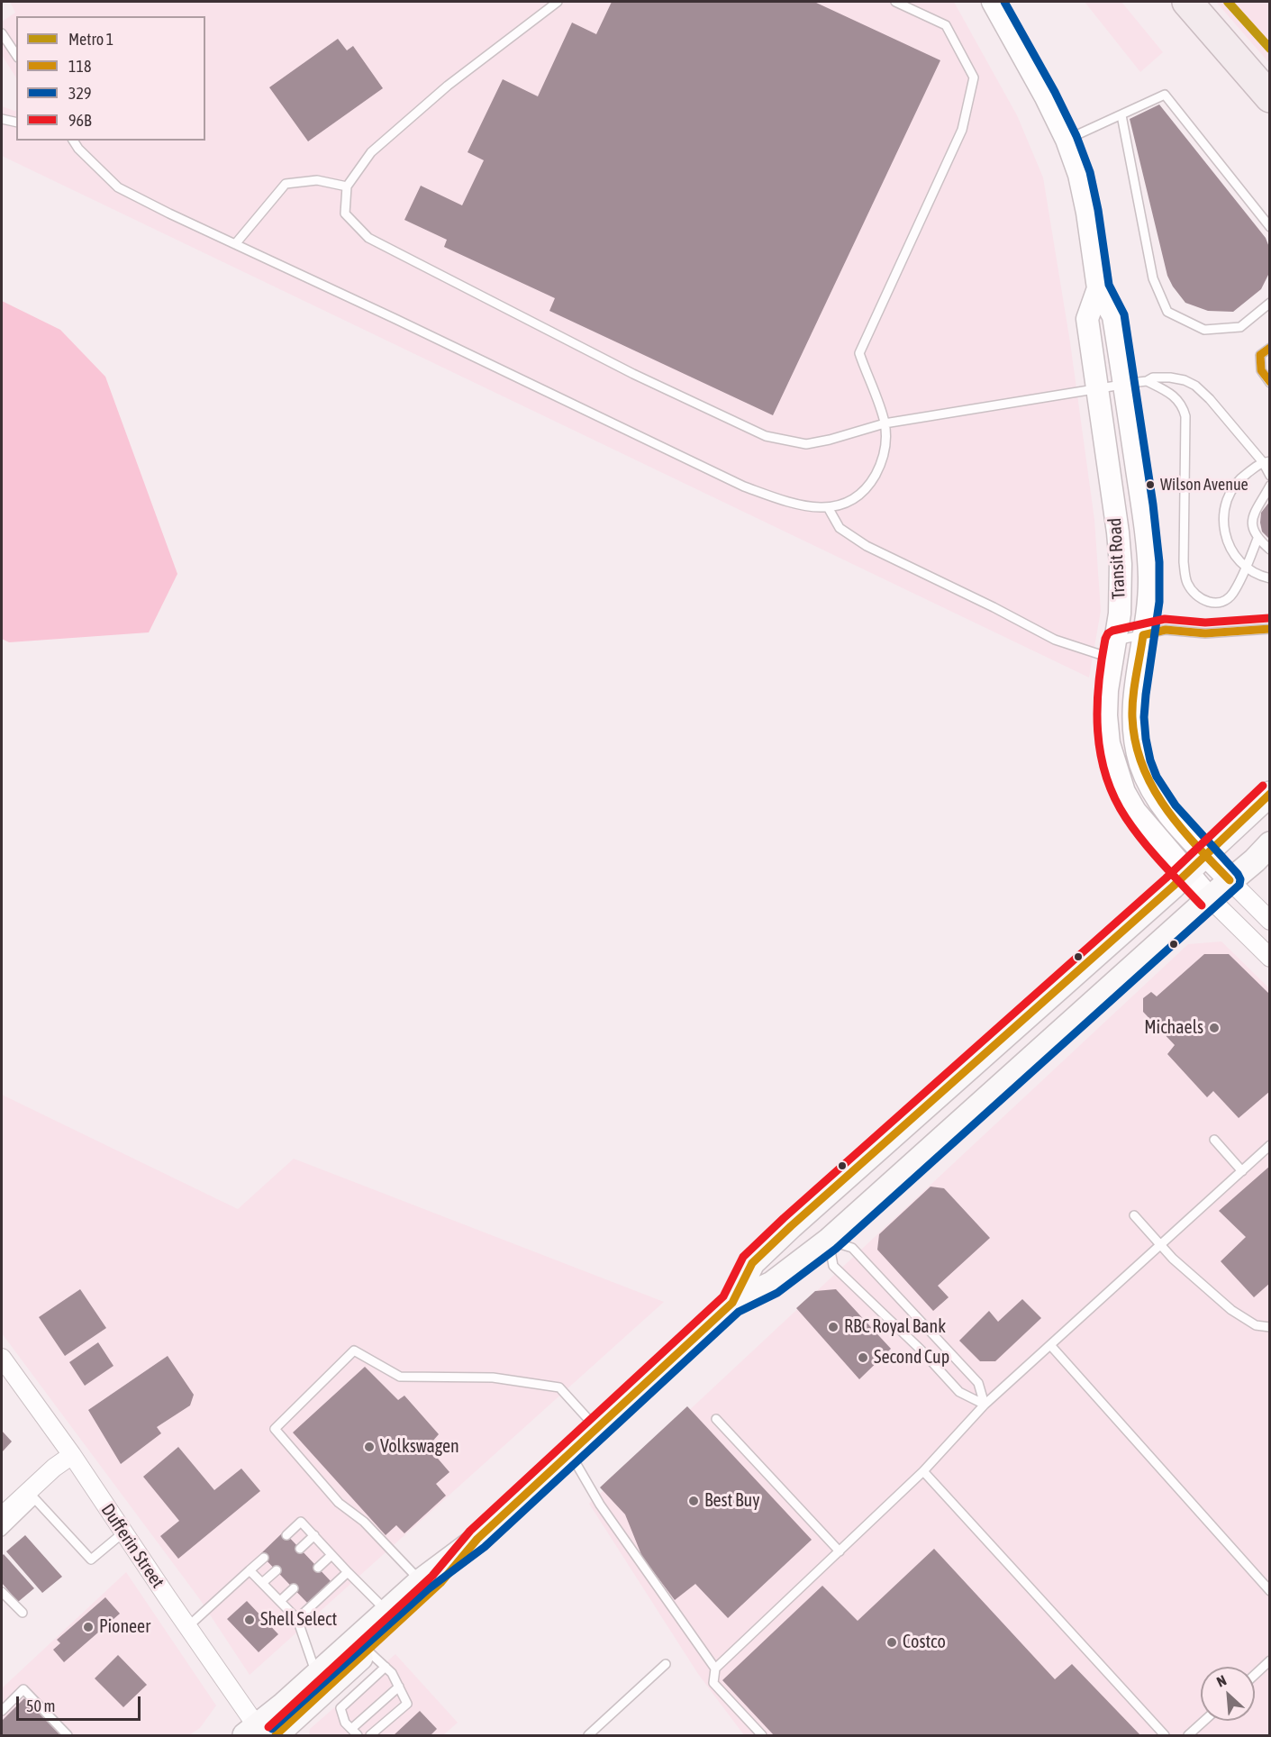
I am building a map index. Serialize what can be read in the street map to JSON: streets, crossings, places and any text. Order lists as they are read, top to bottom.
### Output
{
  "streets": {
    "street": ["Transit Road", "Dufferin Street"]
  },
  "places": [
    "Wilson Avenue",
    "Michaels",
    "RBC Royal Bank",
    "Second Cup",
    "Volkswagen",
    "Best Buy",
    "Shell Select",
    "Pioneer",
    "Costco"
  ],
  "lines": [
    "metro line 1",
    "transit line 329",
    "transit line 118",
    "transit line 96B"
  ],
  "legend": [
    "Metro 1",
    "118",
    "329",
    "96B"
  ],
  "scale_bar": "50 m",
  "north": "top left"
}
